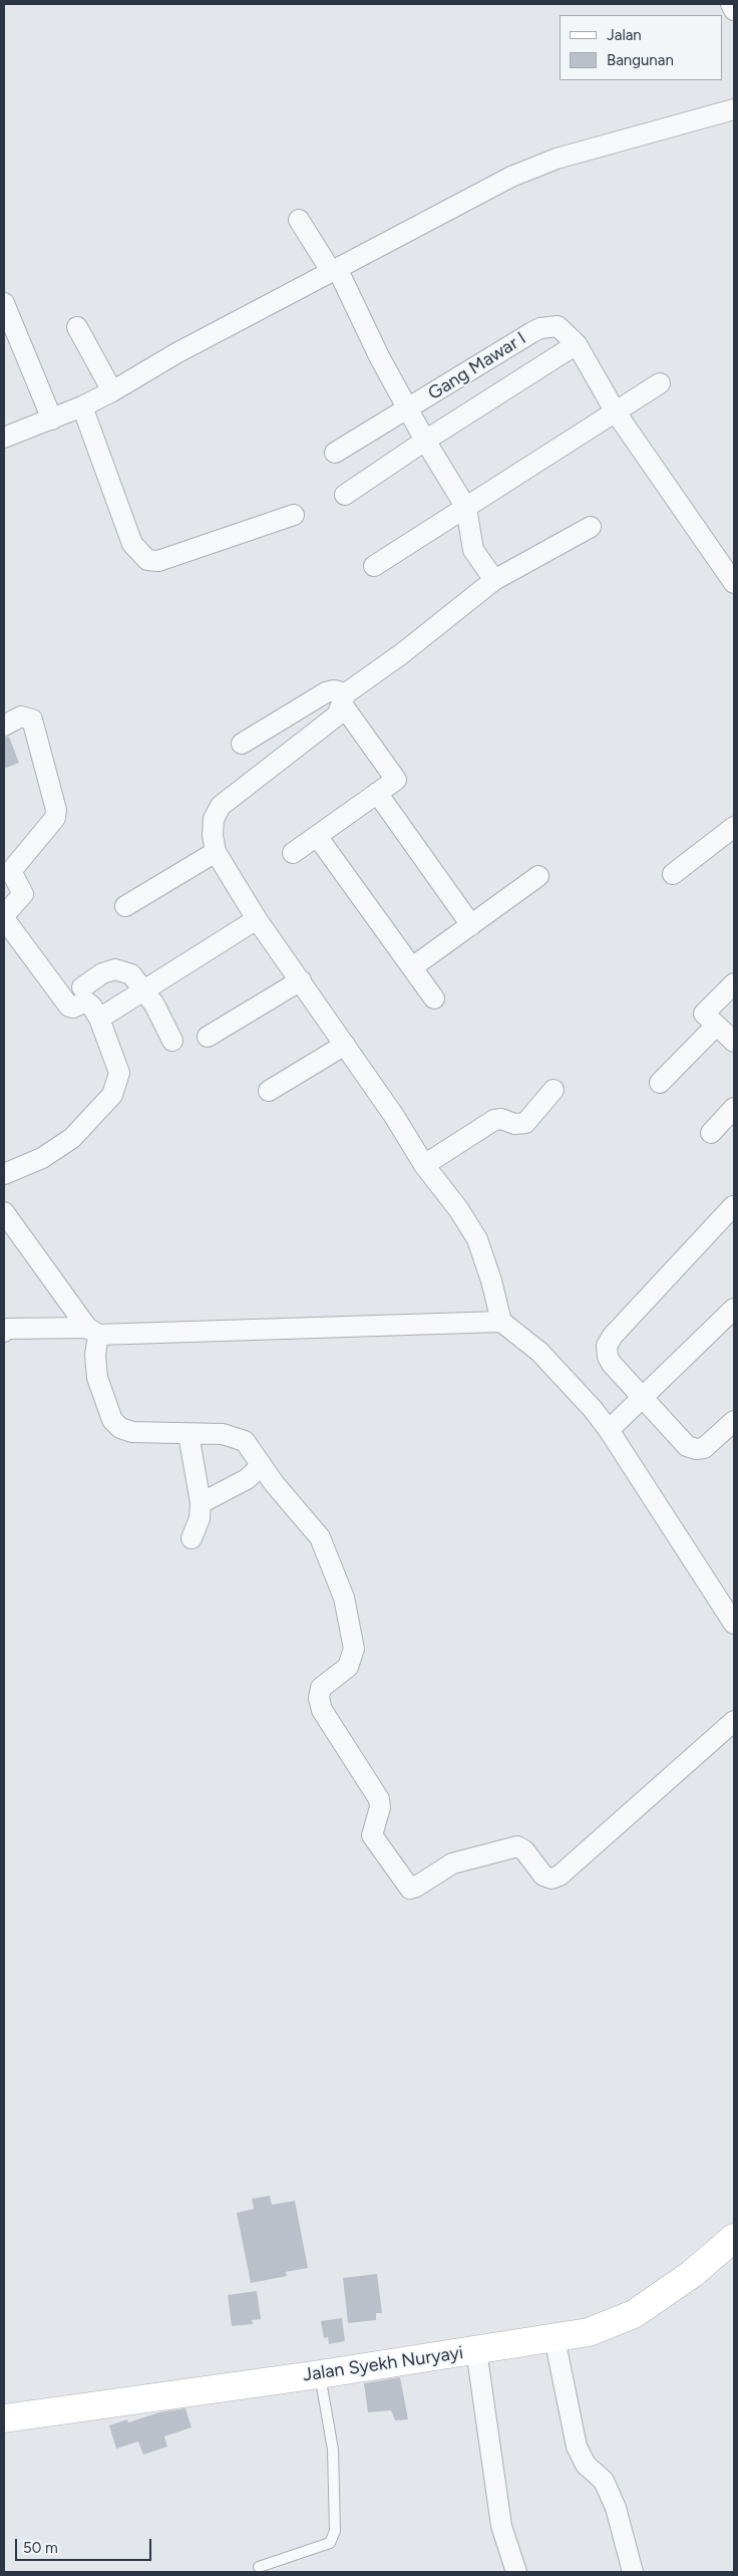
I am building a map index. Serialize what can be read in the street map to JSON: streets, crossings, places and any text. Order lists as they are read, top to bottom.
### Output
{
  "streets": {
    "main road": ["Jalan Syekh Nuryayi"],
    "street": ["Gang Mawar I"]
  },
  "legend": ["Jalan", "Bangunan"],
  "scale_bar": "50 m"
}
